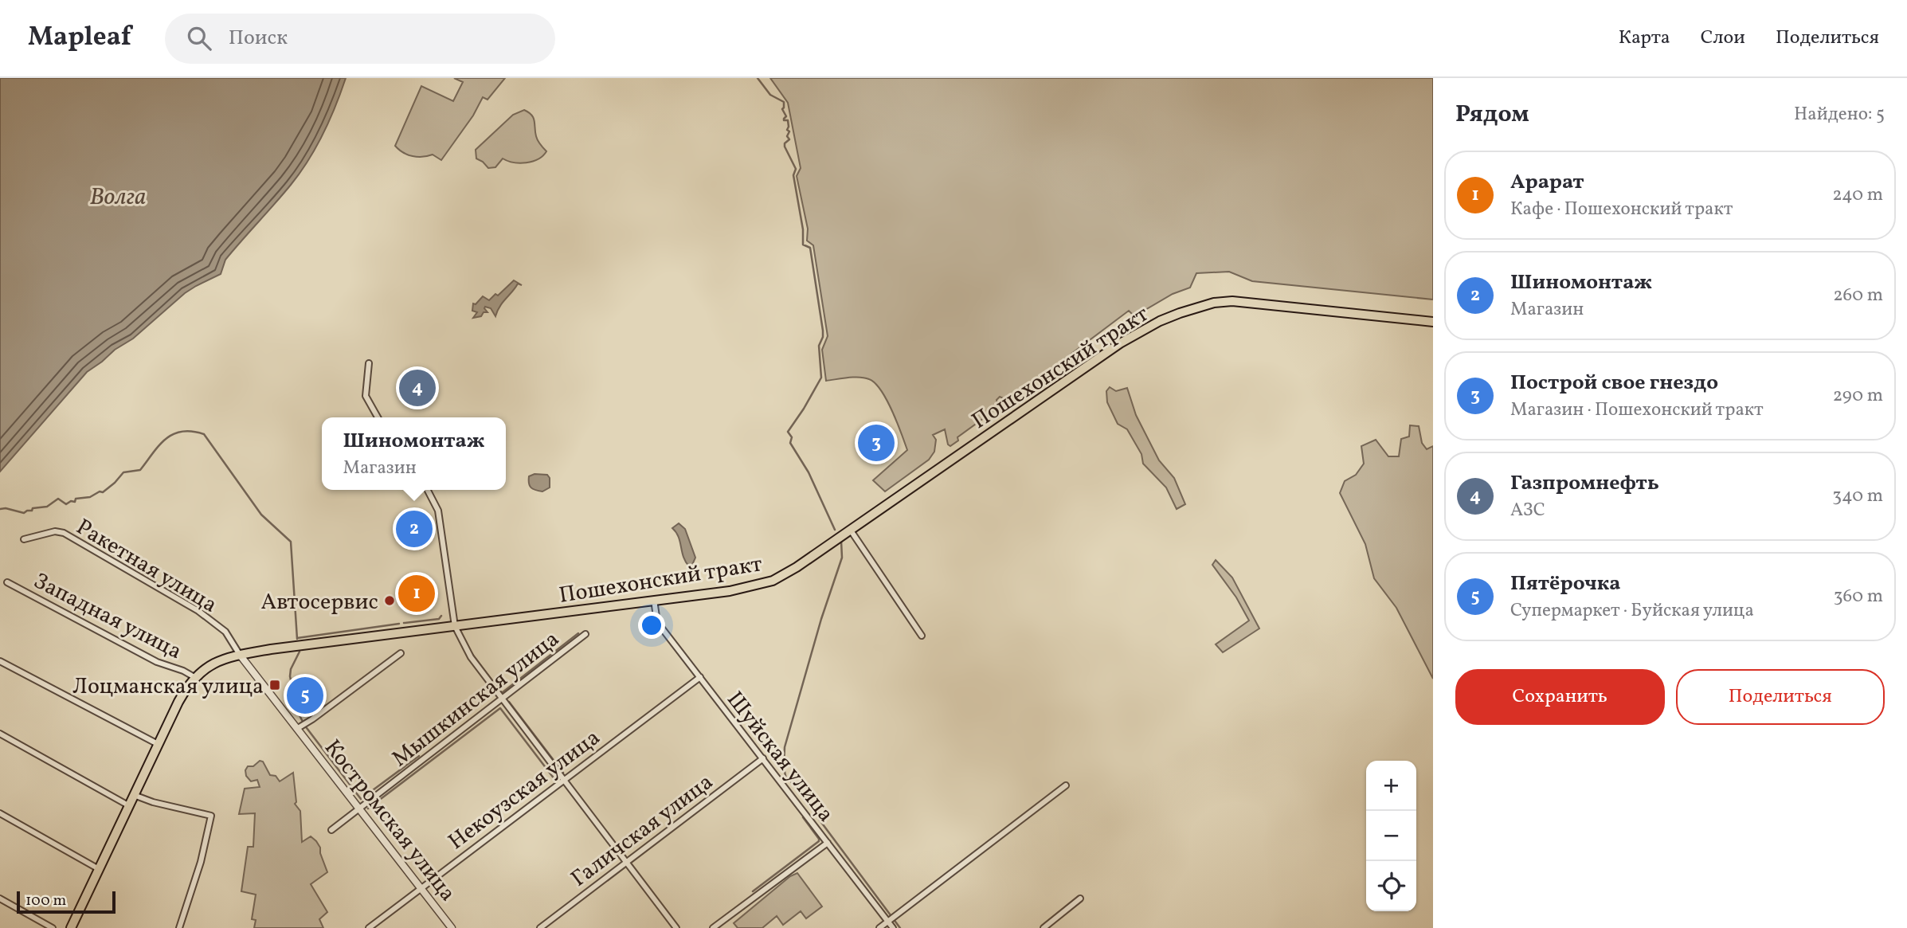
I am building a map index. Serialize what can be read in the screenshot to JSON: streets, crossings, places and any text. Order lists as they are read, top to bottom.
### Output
{
  "streets": {
    "main road": ["Пошехонский тракт"],
    "street": [
      "Ракетная улица",
      "Западная улица",
      "Мышкинская улица",
      "Шуйская улица",
      "Некоузская улица",
      "Костромская улица",
      "Галичская улица"
    ]
  },
  "crossings": [
    ["Пошехонский тракт", "Ракетная улица"],
    ["Пошехонский тракт", "Западная улица"],
    ["Пошехонский тракт", "Шуйская улица"],
    ["Пошехонский тракт", "Костромская улица"],
    ["Ракетная улица", "Костромская улица"],
    ["Мышкинская улица", "Костромская улица"],
    ["Шуйская улица", "Некоузская улица"],
    ["Шуйская улица", "Галичская улица"],
    ["Некоузская улица", "Костромская улица"]
  ],
  "water": ["Волга"],
  "places": {
    "other": ["Автосервис"],
    "transit": ["Лоцманская улица"]
  },
  "scale_bar": "100 m",
  "page": {
    "header": "Mapleaf",
    "search": "Поиск",
    "nav": ["Карта", "Слои", "Поделиться"],
    "heading": ["Рядом", "Найдено: 5"],
    "list": [
      {
        "mark": "1",
        "name": "Арарат",
        "note": "Кафе · Пошехонский тракт",
        "value": "240 m"
      },
      {
        "mark": "2",
        "name": "Шиномонтаж",
        "note": "Магазин",
        "value": "260 m"
      },
      {
        "mark": "3",
        "name": "Построй свое гнездо",
        "note": "Магазин · Пошехонский тракт",
        "value": "290 m"
      },
      {
        "mark": "4",
        "name": "Газпромнефть",
        "note": "АЗС",
        "value": "340 m"
      },
      {
        "mark": "5",
        "name": "Пятёрочка",
        "note": "Супермаркет · Буйская улица",
        "value": "360 m"
      }
    ],
    "pins": [
      "4",
      "3",
      "2",
      "1",
      "5"
    ],
    "popup": ["Шиномонтаж", "Магазин"],
    "buttons": ["Сохранить", "Поделиться"],
    "map_buttons": ["+", "−"],
    "scale": "100 m"
  }
}
